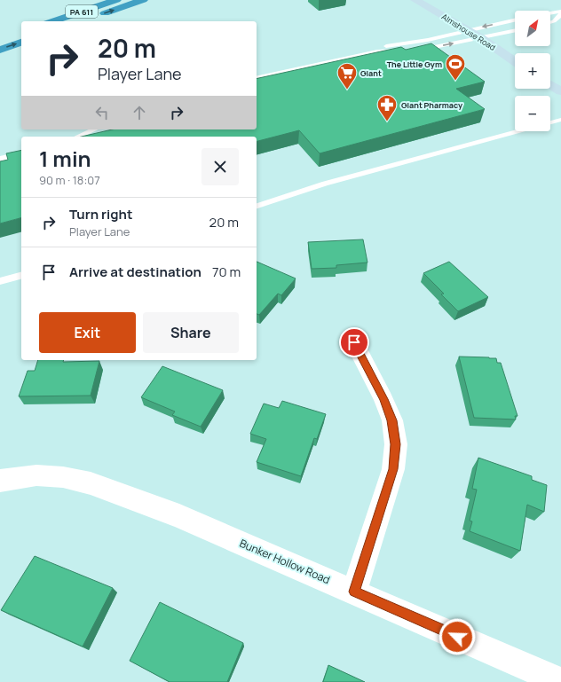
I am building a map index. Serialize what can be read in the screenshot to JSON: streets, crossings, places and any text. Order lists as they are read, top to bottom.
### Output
{
  "streets": {
    "highway": ["PA 611"],
    "main road": ["Almshouse Road"],
    "street": ["Bunker Hollow Road"]
  },
  "places": {
    "sports": ["The Little Gym"],
    "supermarket": ["Giant"],
    "pharmacy": ["Giant Pharmacy"]
  },
  "north": "top right",
  "page": {
    "map_buttons": ["+", "−"],
    "turn": ["20 m", "Player Lane"],
    "heading": ["1 min", "90 m · 18:07"],
    "list": [
      {
        "name": "Turn right",
        "note": "Player Lane",
        "value": "20 m"
      },
      {
        "name": "Arrive at destination",
        "value": "70 m"
      }
    ],
    "buttons": ["Exit", "Share"]
  }
}
